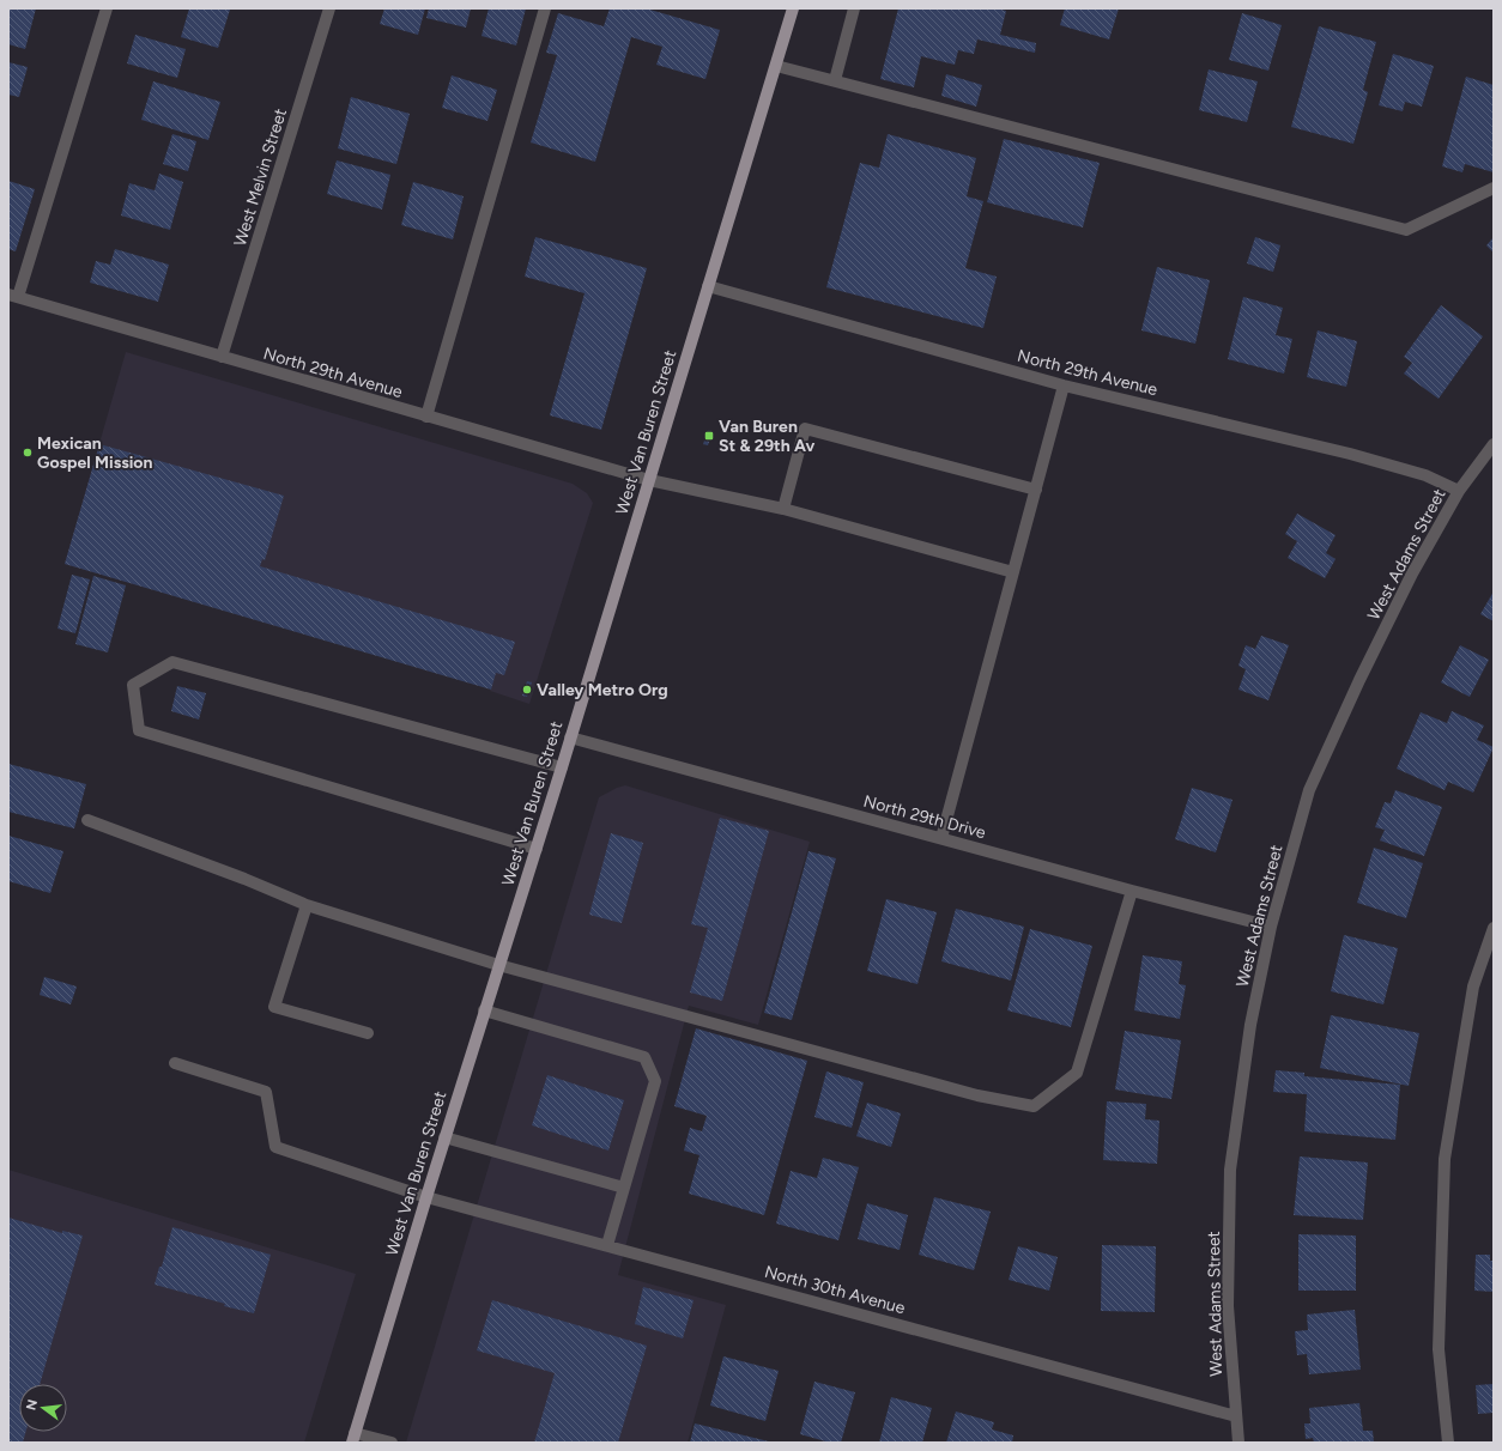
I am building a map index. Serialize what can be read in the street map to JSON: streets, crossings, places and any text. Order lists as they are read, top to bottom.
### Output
{
  "streets": {
    "main road": ["West Van Buren Street"],
    "street": [
      "West Melvin Street",
      "North 29th Avenue",
      "West Adams Street",
      "North 29th Drive",
      "North 30th Avenue"
    ]
  },
  "crossings": [
    ["West Melvin Street", "North 29th Avenue"],
    ["North 29th Avenue", "West Van Buren Street"],
    ["North 29th Avenue", "West Adams Street"],
    ["West Van Buren Street", "North 29th Drive"],
    ["West Van Buren Street", "North 30th Avenue"],
    ["West Adams Street", "North 29th Drive"],
    ["West Adams Street", "North 30th Avenue"]
  ],
  "places": {
    "transit": ["Van Buren St & 29th Av"],
    "other": ["Mexican Gospel Mission", "Valley Metro Org"]
  },
  "north": "left"
}
